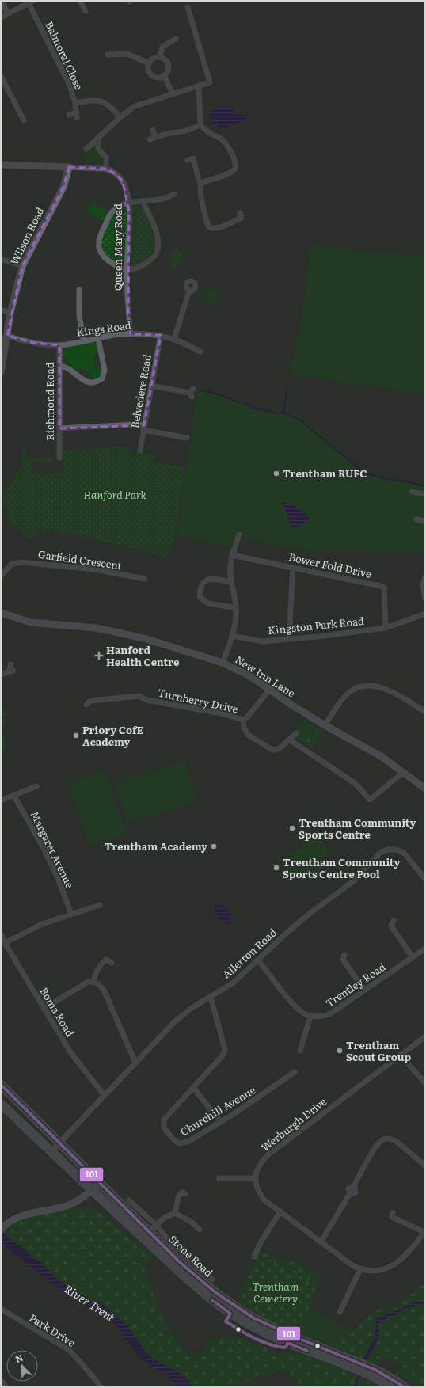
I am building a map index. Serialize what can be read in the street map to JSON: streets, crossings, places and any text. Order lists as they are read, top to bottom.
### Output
{
  "streets": {
    "highway": ["Stone Road"],
    "street": [
      "Balmoral Close",
      "Wilson Road",
      "Queen Mary Road",
      "Kings Road",
      "Belvedere Road",
      "Richmond Road",
      "Garfield Crescent",
      "Bower Fold Drive",
      "Kingston Park Road",
      "New Inn Lane",
      "Turnberry Drive",
      "Margaret Avenue",
      "Allerton Road",
      "Trentley Road",
      "Boma Road",
      "Churchill Avenue",
      "Werburgh Drive",
      "Park Drive"
    ]
  },
  "crossings": [
    ["Wilson Road", "Kings Road"],
    ["Queen Mary Road", "Kings Road"],
    ["Kings Road", "Belvedere Road"],
    ["Kings Road", "Richmond Road"],
    ["Bower Fold Drive", "Kingston Park Road"],
    ["New Inn Lane", "Turnberry Drive"],
    ["Allerton Road", "Boma Road"],
    ["Allerton Road", "Churchill Avenue"],
    ["Allerton Road", "Stone Road"]
  ],
  "water": ["River Trent"],
  "parks": ["Hanford Park", "Trentham Cemetery"],
  "places": {
    "other": [
      "Trentham RUFC",
      "Priory CofE Academy",
      "Trentham Community Sports Centre",
      "Trentham Academy",
      "Trentham Community Sports Centre Pool",
      "Trentham Scout Group"
    ],
    "health": ["Hanford Health Centre"]
  },
  "lines": ["transit line 101"],
  "north": "top left"
}
